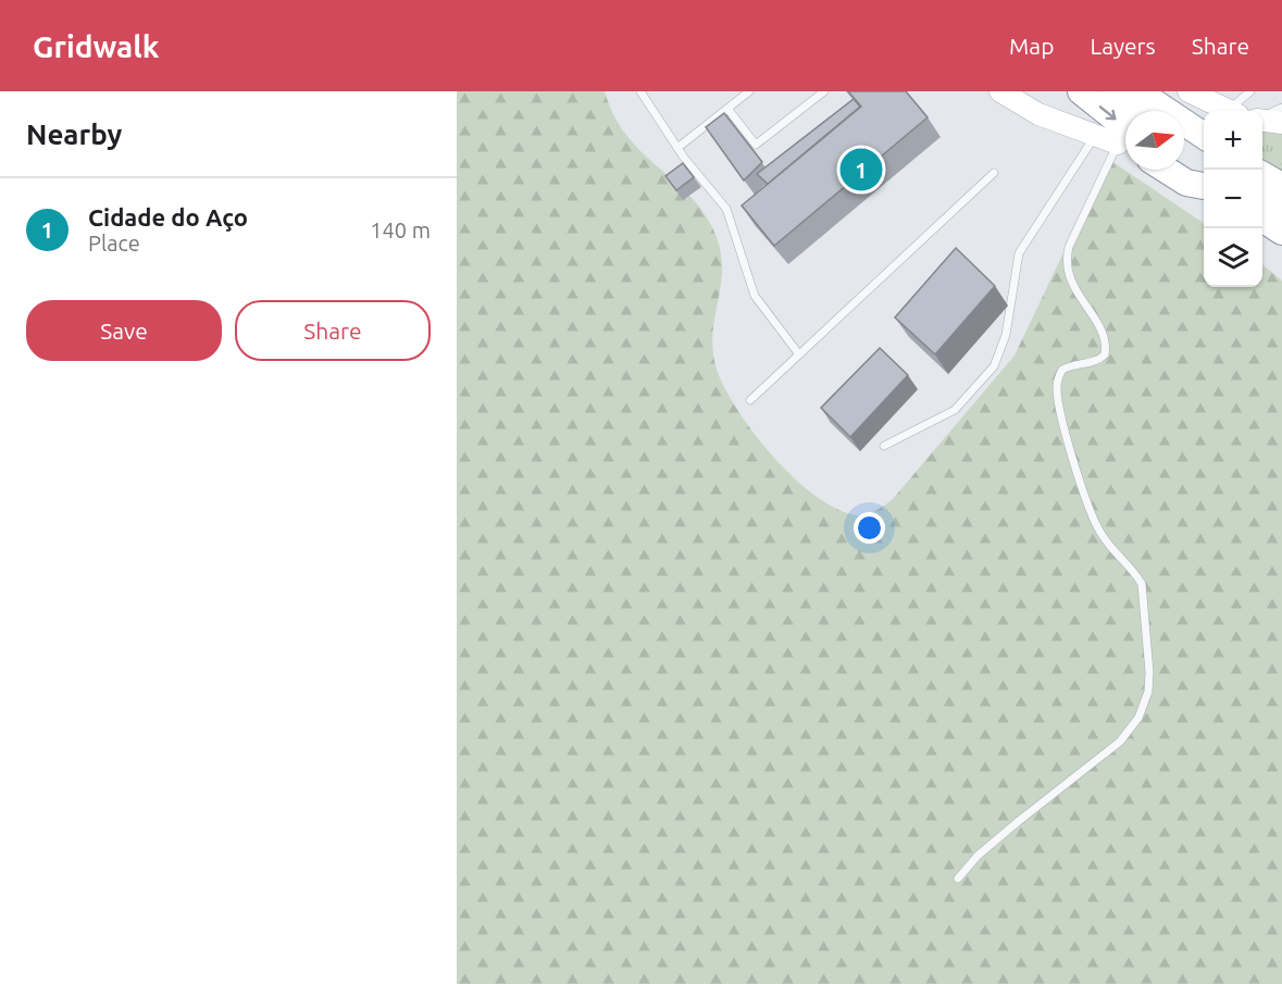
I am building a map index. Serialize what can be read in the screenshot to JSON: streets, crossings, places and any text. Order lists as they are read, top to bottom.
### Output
{
  "north": "right",
  "page": {
    "header": "Gridwalk",
    "nav": ["Map", "Layers", "Share"],
    "heading": "Nearby",
    "map_buttons": ["+", "−"],
    "pins": "1",
    "list": [
      {
        "mark": "1",
        "name": "Cidade do Aço",
        "note": "Place",
        "value": "140 m"
      }
    ],
    "buttons": ["Save", "Share"]
  }
}
